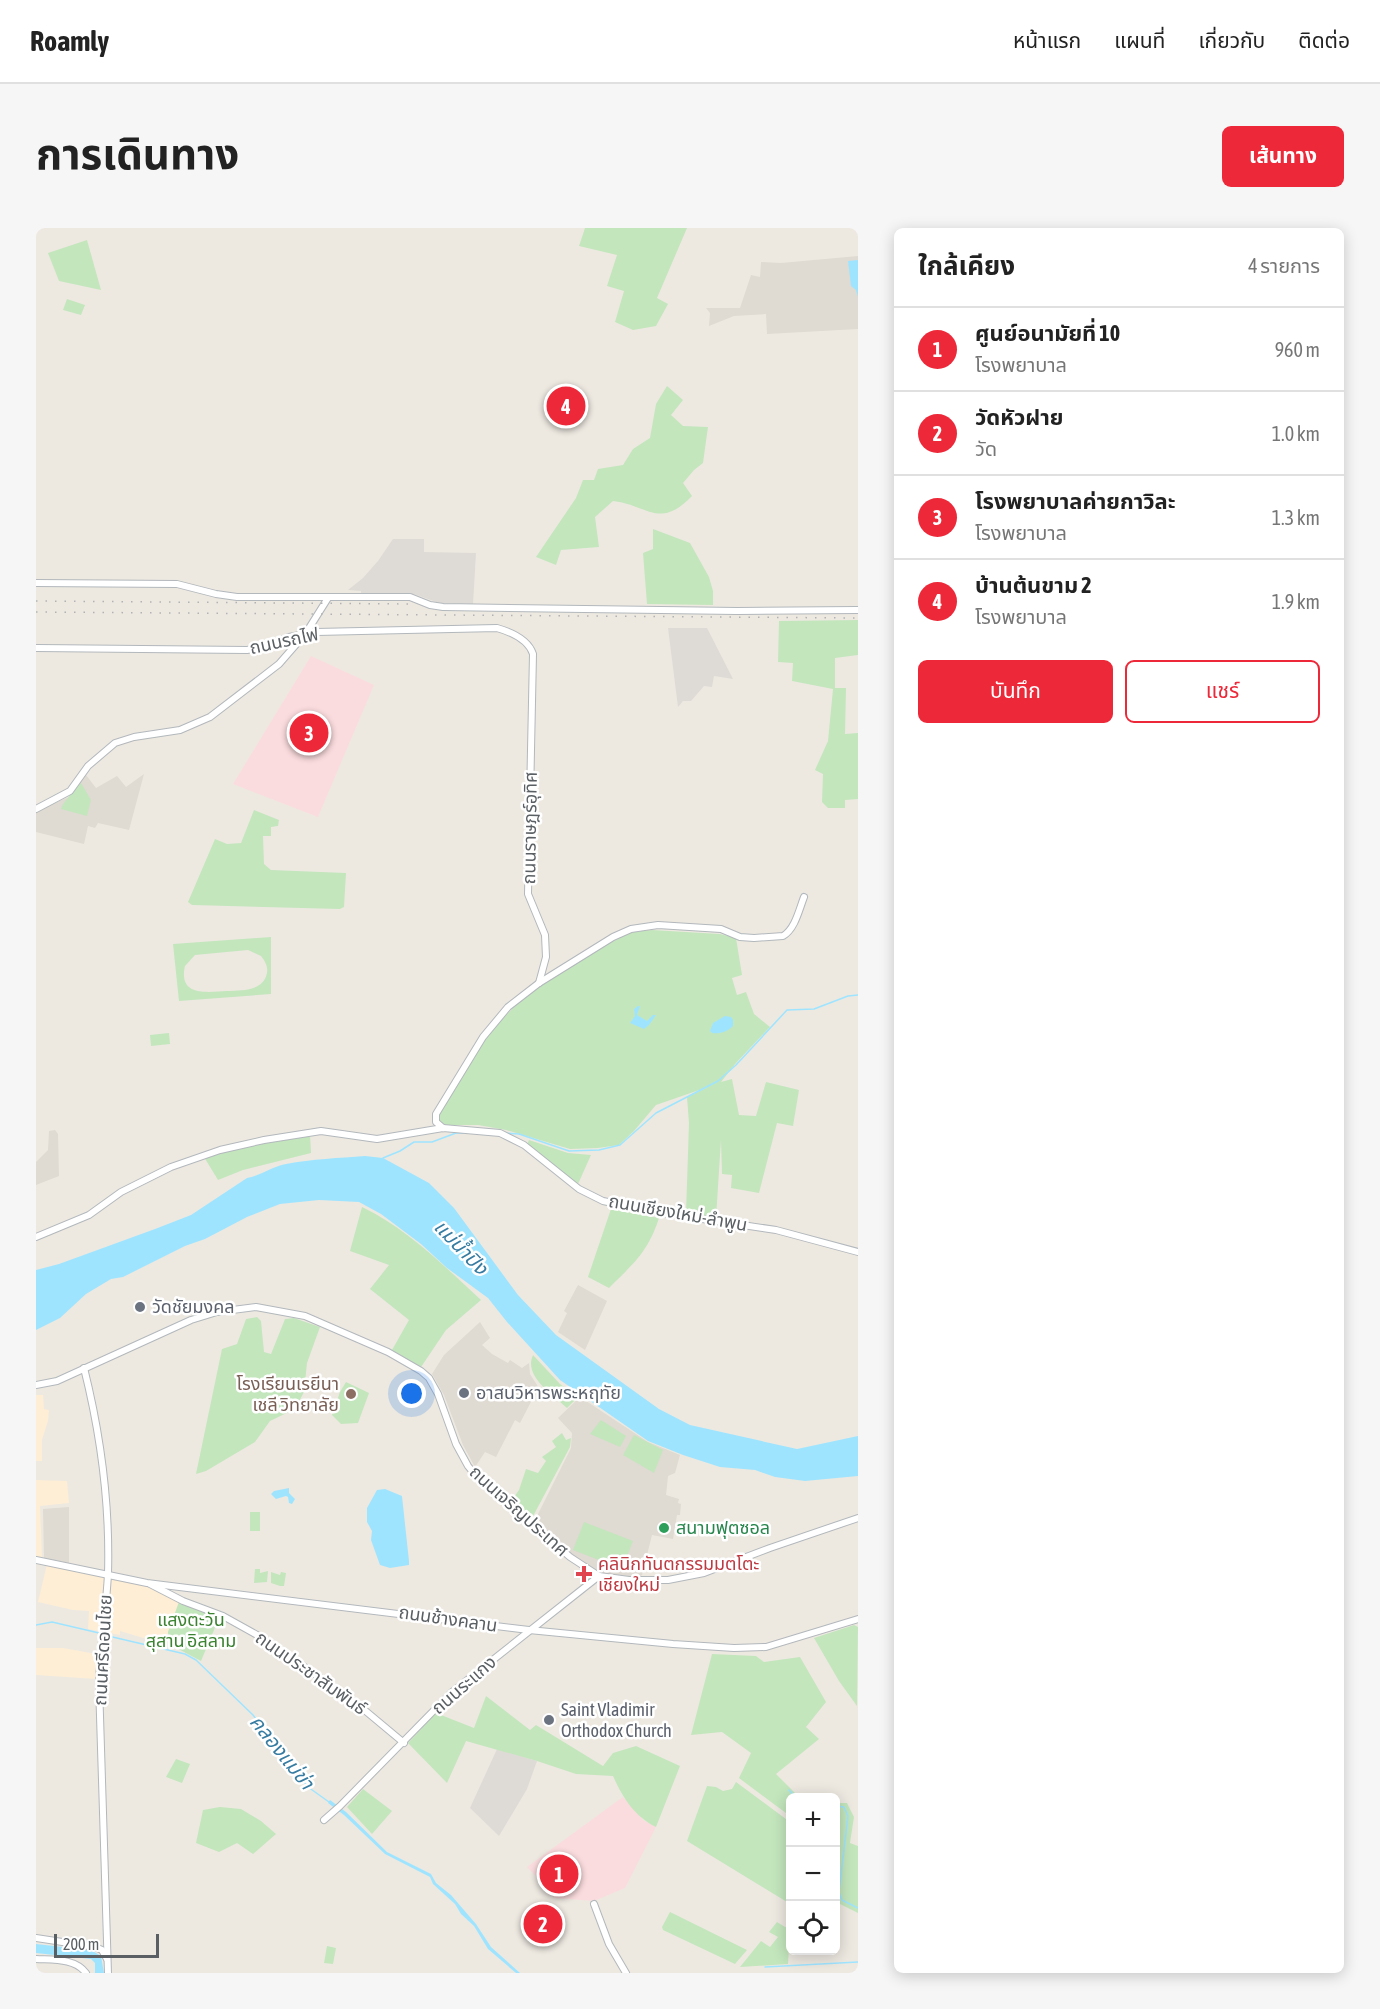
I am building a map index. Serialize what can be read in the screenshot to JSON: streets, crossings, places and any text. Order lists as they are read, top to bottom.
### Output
{
  "streets": {
    "street": [
      "ถนนรถไฟ",
      "ถนนราษฎร์อุทิศ",
      "ถนนเชียงใหม่-ลำพูน",
      "ถนนเจริญประเทศ",
      "ถนนช้างคลาน",
      "ถนนศรีดอนไชย",
      "ถนนประชาสัมพันธ์",
      "ถนนระแกง"
    ]
  },
  "crossings": [
    ["ถนนรถไฟ", "ถนนราษฎร์อุทิศ"],
    ["ถนนเจริญประเทศ", "ถนนศรีดอนไชย"],
    ["ถนนเจริญประเทศ", "ถนนระแกง"],
    ["ถนนช้างคลาน", "ถนนศรีดอนไชย"],
    ["ถนนช้างคลาน", "ถนนประชาสัมพันธ์"],
    ["ถนนช้างคลาน", "ถนนระแกง"],
    ["ถนนประชาสัมพันธ์", "ถนนระแกง"]
  ],
  "water": ["แม่น้ำปิง", "คลองแม่ข่า"],
  "parks": ["แสงตะวัน สุสาน อิสลาม"],
  "places": {
    "other": [
      "วัดชัยมงคล",
      "อาสนวิหารพระหฤทัย",
      "โรงเรียนเรยีนา เชลี วิทยาลัย",
      "สนามฟุตซอล",
      "Saint Vladimir Orthodox Church"
    ],
    "health": ["คลินิกทันตกรรมมตโตะ เชียงใหม่"]
  },
  "scale_bar": "200 m",
  "page": {
    "header": "Roamly",
    "nav": [
      "หน้าแรก",
      "แผนที่",
      "เกี่ยวกับ",
      "ติดต่อ"
    ],
    "title": "การเดินทาง",
    "buttons": [
      "เส้นทาง",
      ["บันทึก", "แชร์"]
    ],
    "heading": ["ใกล้เคียง", "4 รายการ"],
    "list": [
      {
        "mark": "1",
        "name": "ศูนย์อนามัยที่ 10",
        "note": "โรงพยาบาล",
        "value": "960 m"
      },
      {
        "mark": "2",
        "name": "วัดหัวฝาย",
        "note": "วัด",
        "value": "1.0 km"
      },
      {
        "mark": "3",
        "name": "โรงพยาบาลค่ายกาวิละ",
        "note": "โรงพยาบาล",
        "value": "1.3 km"
      },
      {
        "mark": "4",
        "name": "บ้านต้นขาม 2",
        "note": "โรงพยาบาล",
        "value": "1.9 km"
      }
    ],
    "pins": [
      "4",
      "3",
      "1",
      "2"
    ],
    "map_buttons": ["+", "−"],
    "scale": "200 m"
  }
}
